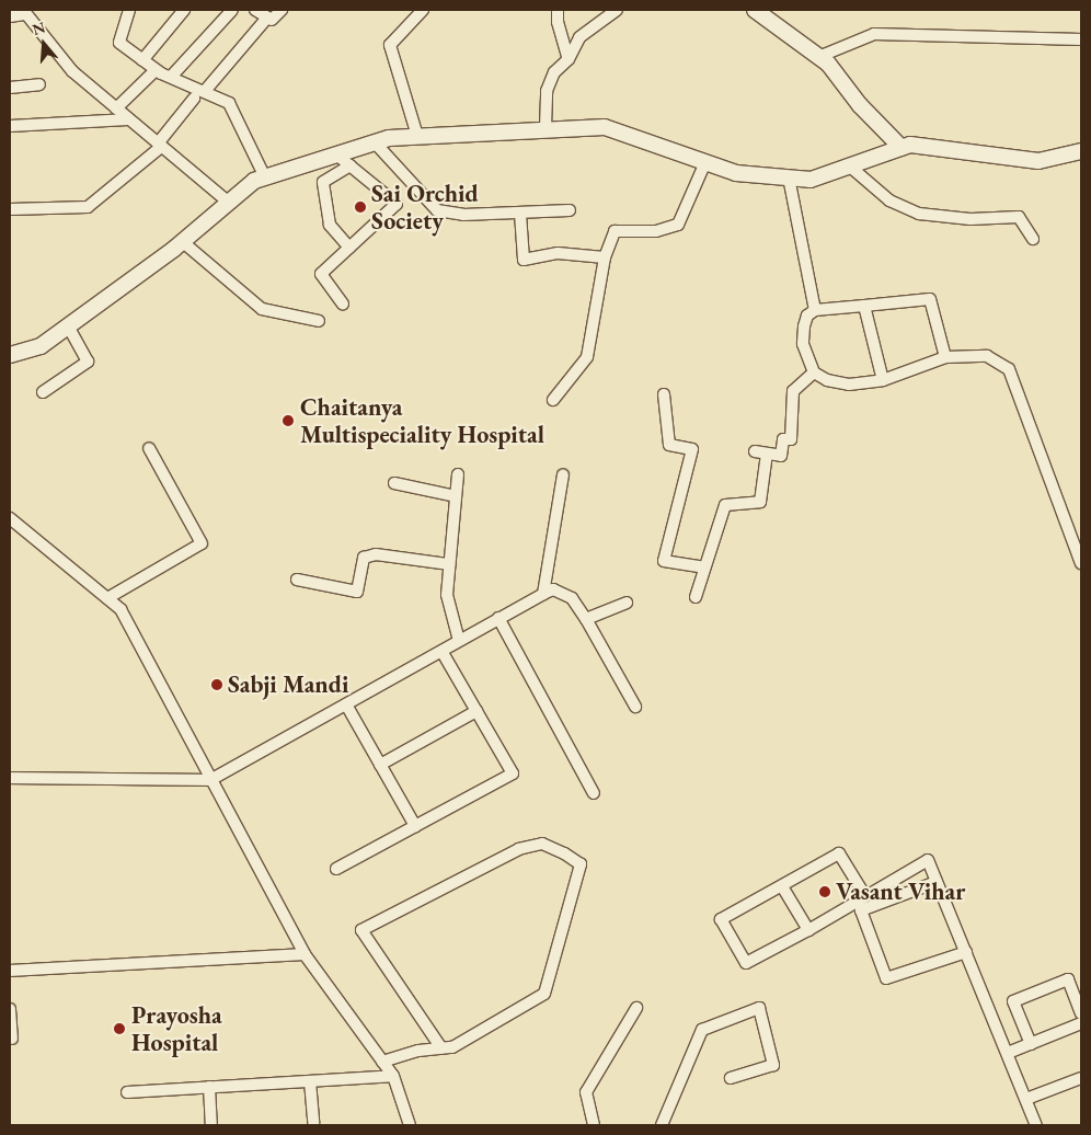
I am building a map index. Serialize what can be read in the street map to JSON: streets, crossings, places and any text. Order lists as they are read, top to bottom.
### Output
{
  "places": [
    "Sai Orchid Society",
    "Chaitanya Multispeciality Hospital",
    "Sabji Mandi",
    "Vasant Vihar",
    "Prayosha Hospital"
  ],
  "north": "top"
}
